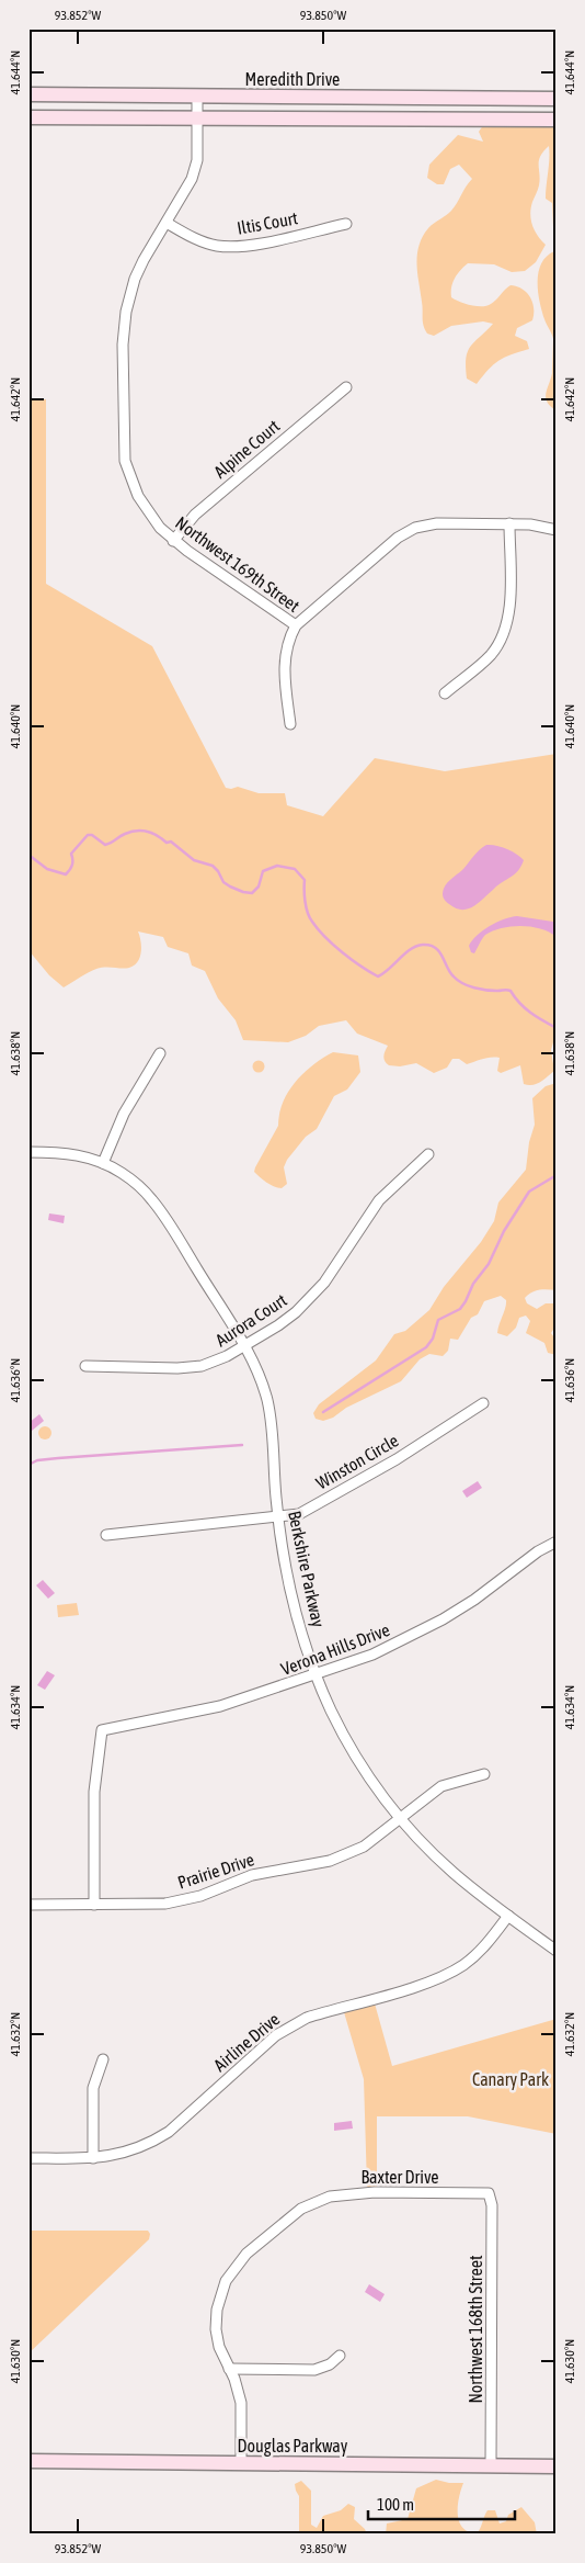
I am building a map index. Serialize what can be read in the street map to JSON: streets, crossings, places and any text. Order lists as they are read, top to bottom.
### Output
{
  "streets": {
    "main road": ["Meredith Drive", "Douglas Parkway"],
    "street": [
      "Iltis Court",
      "Alpine Court",
      "Northwest 169th Street",
      "Aurora Court",
      "Winston Circle",
      "Berkshire Parkway",
      "Verona Hills Drive",
      "Prairie Drive",
      "Airline Drive",
      "Baxter Drive",
      "Northwest 168th Street"
    ]
  },
  "crossings": [
    ["Meredith Drive", "Northwest 169th Street"],
    ["Iltis Court", "Northwest 169th Street"],
    ["Alpine Court", "Northwest 169th Street"],
    ["Aurora Court", "Berkshire Parkway"],
    ["Winston Circle", "Berkshire Parkway"],
    ["Berkshire Parkway", "Verona Hills Drive"],
    ["Berkshire Parkway", "Prairie Drive"],
    ["Berkshire Parkway", "Airline Drive"],
    ["Verona Hills Drive", "Prairie Drive"],
    ["Baxter Drive", "Northwest 168th Street"],
    ["Northwest 168th Street", "Douglas Parkway"]
  ],
  "parks": ["Canary Park"],
  "scale_bar": "100 m",
  "coordinates": [
    "93.852°W",
    "93.850°W",
    "41.644°N",
    "41.642°N",
    "41.640°N",
    "41.638°N",
    "41.636°N",
    "41.634°N",
    "41.632°N",
    "41.630°N"
  ]
}
